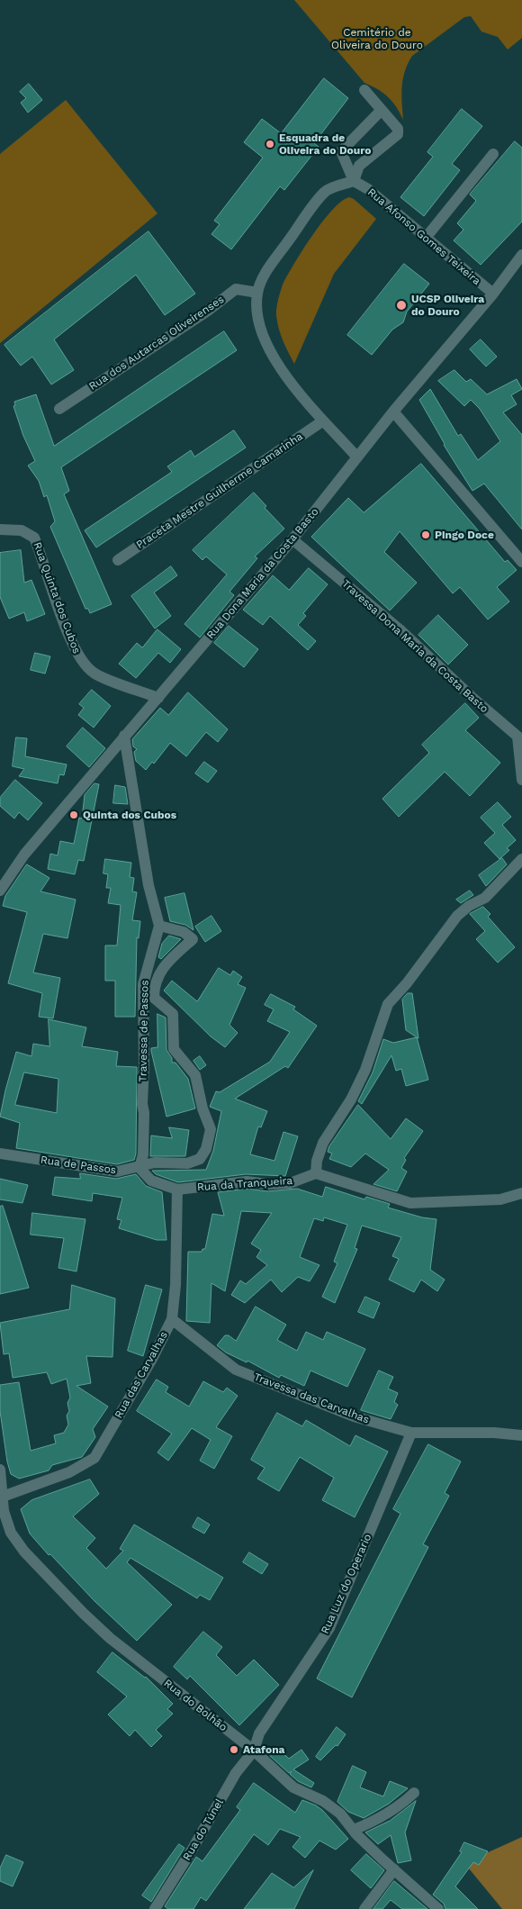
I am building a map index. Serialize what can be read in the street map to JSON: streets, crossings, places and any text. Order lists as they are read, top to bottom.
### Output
{
  "streets": {
    "street": [
      "Rua Afonso Gomes Teixeira",
      "Rua dos Autarcas Oliveirenses",
      "Praceta Mestre Guilherme Camarinha",
      "Rua Dona Maria da Costa Basto",
      "Rua Quinta dos Cubos",
      "Travessa Dona Maria da Costa Basto",
      "Travessa de Passos",
      "Rua de Passos",
      "Rua da Tranqueira",
      "Rua das Carvalhas",
      "Travessa das Carvalhas",
      "Rua Luz do Operario",
      "Rua do Bolhão",
      "Rua do Túnel"
    ]
  },
  "crossings": [
    ["Rua Afonso Gomes Teixeira", "Rua Dona Maria da Costa Basto"],
    ["Rua Dona Maria da Costa Basto", "Rua Quinta dos Cubos"],
    ["Rua Dona Maria da Costa Basto", "Travessa Dona Maria da Costa Basto"],
    ["Travessa de Passos", "Rua de Passos"],
    ["Rua da Tranqueira", "Rua das Carvalhas"],
    ["Rua das Carvalhas", "Travessa das Carvalhas"],
    ["Rua das Carvalhas", "Rua do Bolhão"],
    ["Travessa das Carvalhas", "Rua Luz do Operario"],
    ["Rua Luz do Operario", "Rua do Bolhão"],
    ["Rua Luz do Operario", "Rua do Túnel"],
    ["Rua do Bolhão", "Rua do Túnel"]
  ],
  "parks": ["Cemitério de Oliveira do Douro"],
  "places": [
    "Esquadra de Oliveira do Douro",
    "UCSP Oliveira do Douro",
    "Pingo Doce",
    "Quinta dos Cubos",
    "Atafona"
  ]
}
